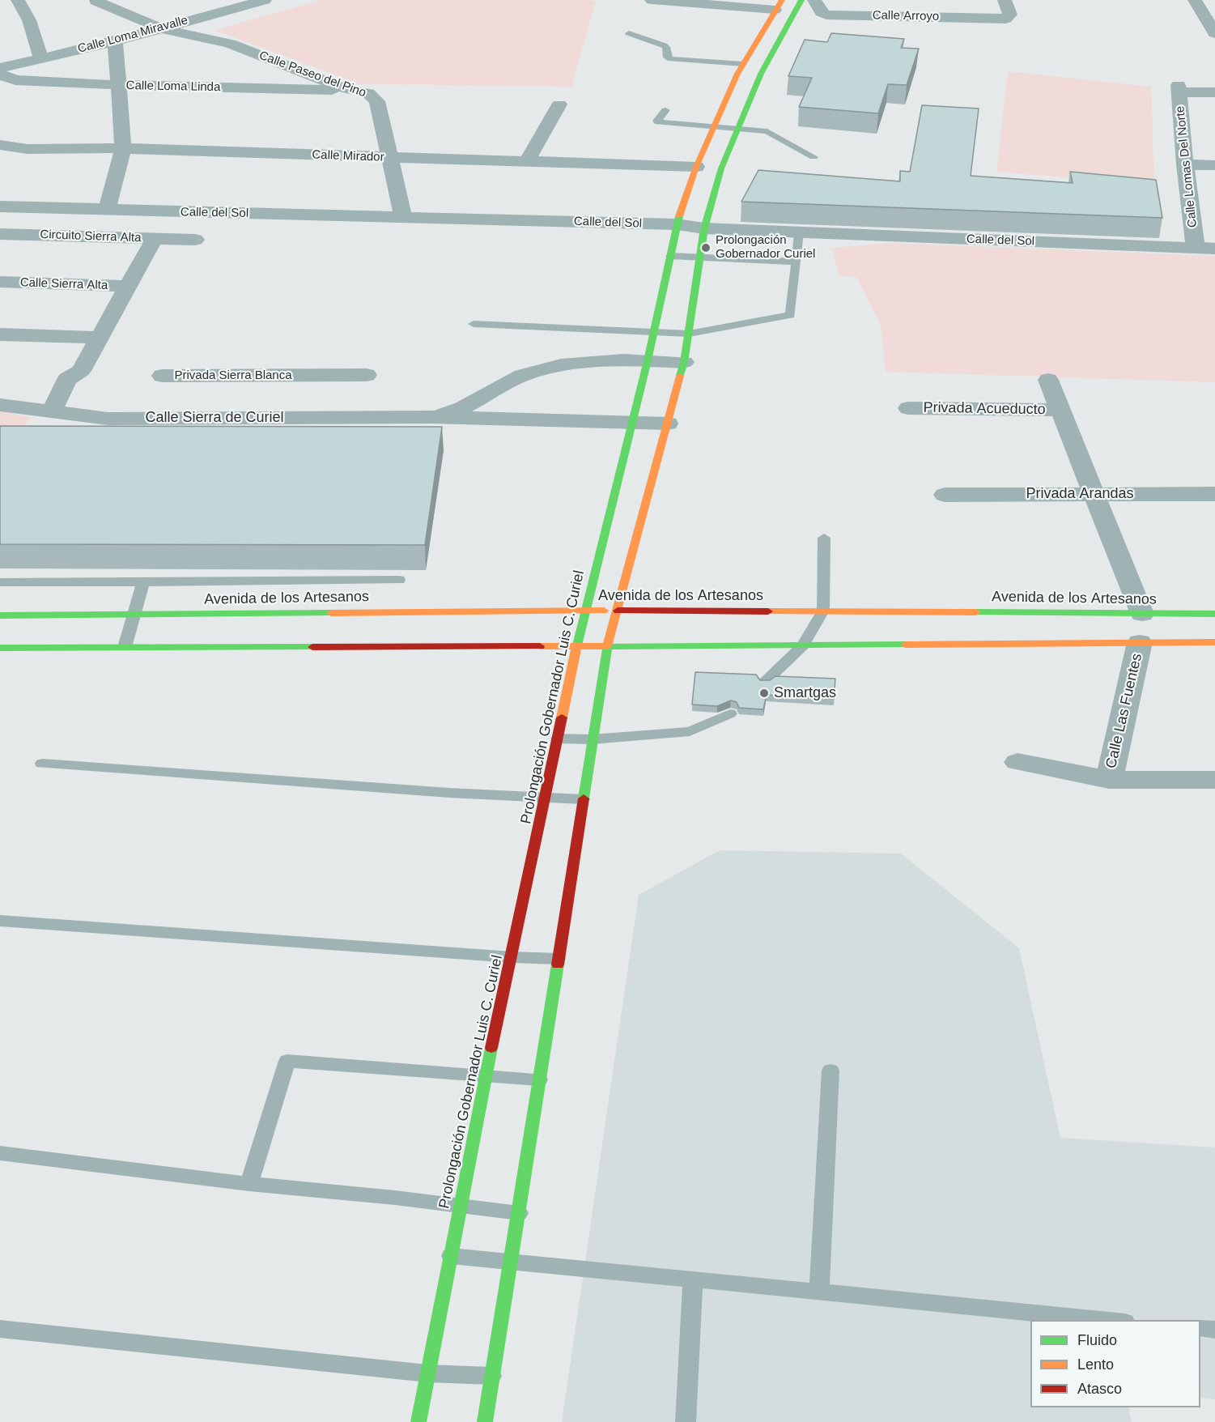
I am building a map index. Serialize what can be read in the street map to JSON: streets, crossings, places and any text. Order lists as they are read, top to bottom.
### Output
{
  "streets": {
    "main road": ["Avenida de los Artesanos", "Prolongación Gobernador Luis C. Curiel"],
    "street": [
      "Calle Arroyo",
      "Calle Loma Miravalle",
      "Calle Paseo del Pino",
      "Calle Loma Linda",
      "Calle Mirador",
      "Calle Lomas Del Norte",
      "Calle del Sol",
      "Circuito Sierra Alta",
      "Calle Sierra Alta",
      "Privada Sierra Blanca",
      "Privada Acueducto",
      "Calle Sierra de Curiel",
      "Privada Arandas",
      "Calle Las Fuentes"
    ]
  },
  "crossings": [
    ["Calle Loma Miravalle", "Calle Paseo del Pino"],
    ["Calle Paseo del Pino", "Calle Loma Linda"],
    ["Calle Paseo del Pino", "Calle Mirador"],
    ["Calle Paseo del Pino", "Calle del Sol"],
    ["Calle Mirador", "Prolongación Gobernador Luis C. Curiel"],
    ["Calle Lomas Del Norte", "Calle del Sol"],
    ["Calle del Sol", "Prolongación Gobernador Luis C. Curiel"],
    ["Circuito Sierra Alta", "Calle Sierra Alta"],
    ["Circuito Sierra Alta", "Calle Sierra de Curiel"],
    ["Privada Sierra Blanca", "Calle Sierra de Curiel"],
    ["Privada Acueducto", "Privada Arandas"],
    ["Calle Sierra de Curiel", "Prolongación Gobernador Luis C. Curiel"],
    ["Avenida de los Artesanos", "Prolongación Gobernador Luis C. Curiel"]
  ],
  "places": ["Prolongación Gobernador Curiel", "Smartgas"],
  "legend": ["Fluido", "Lento", "Atasco"]
}
